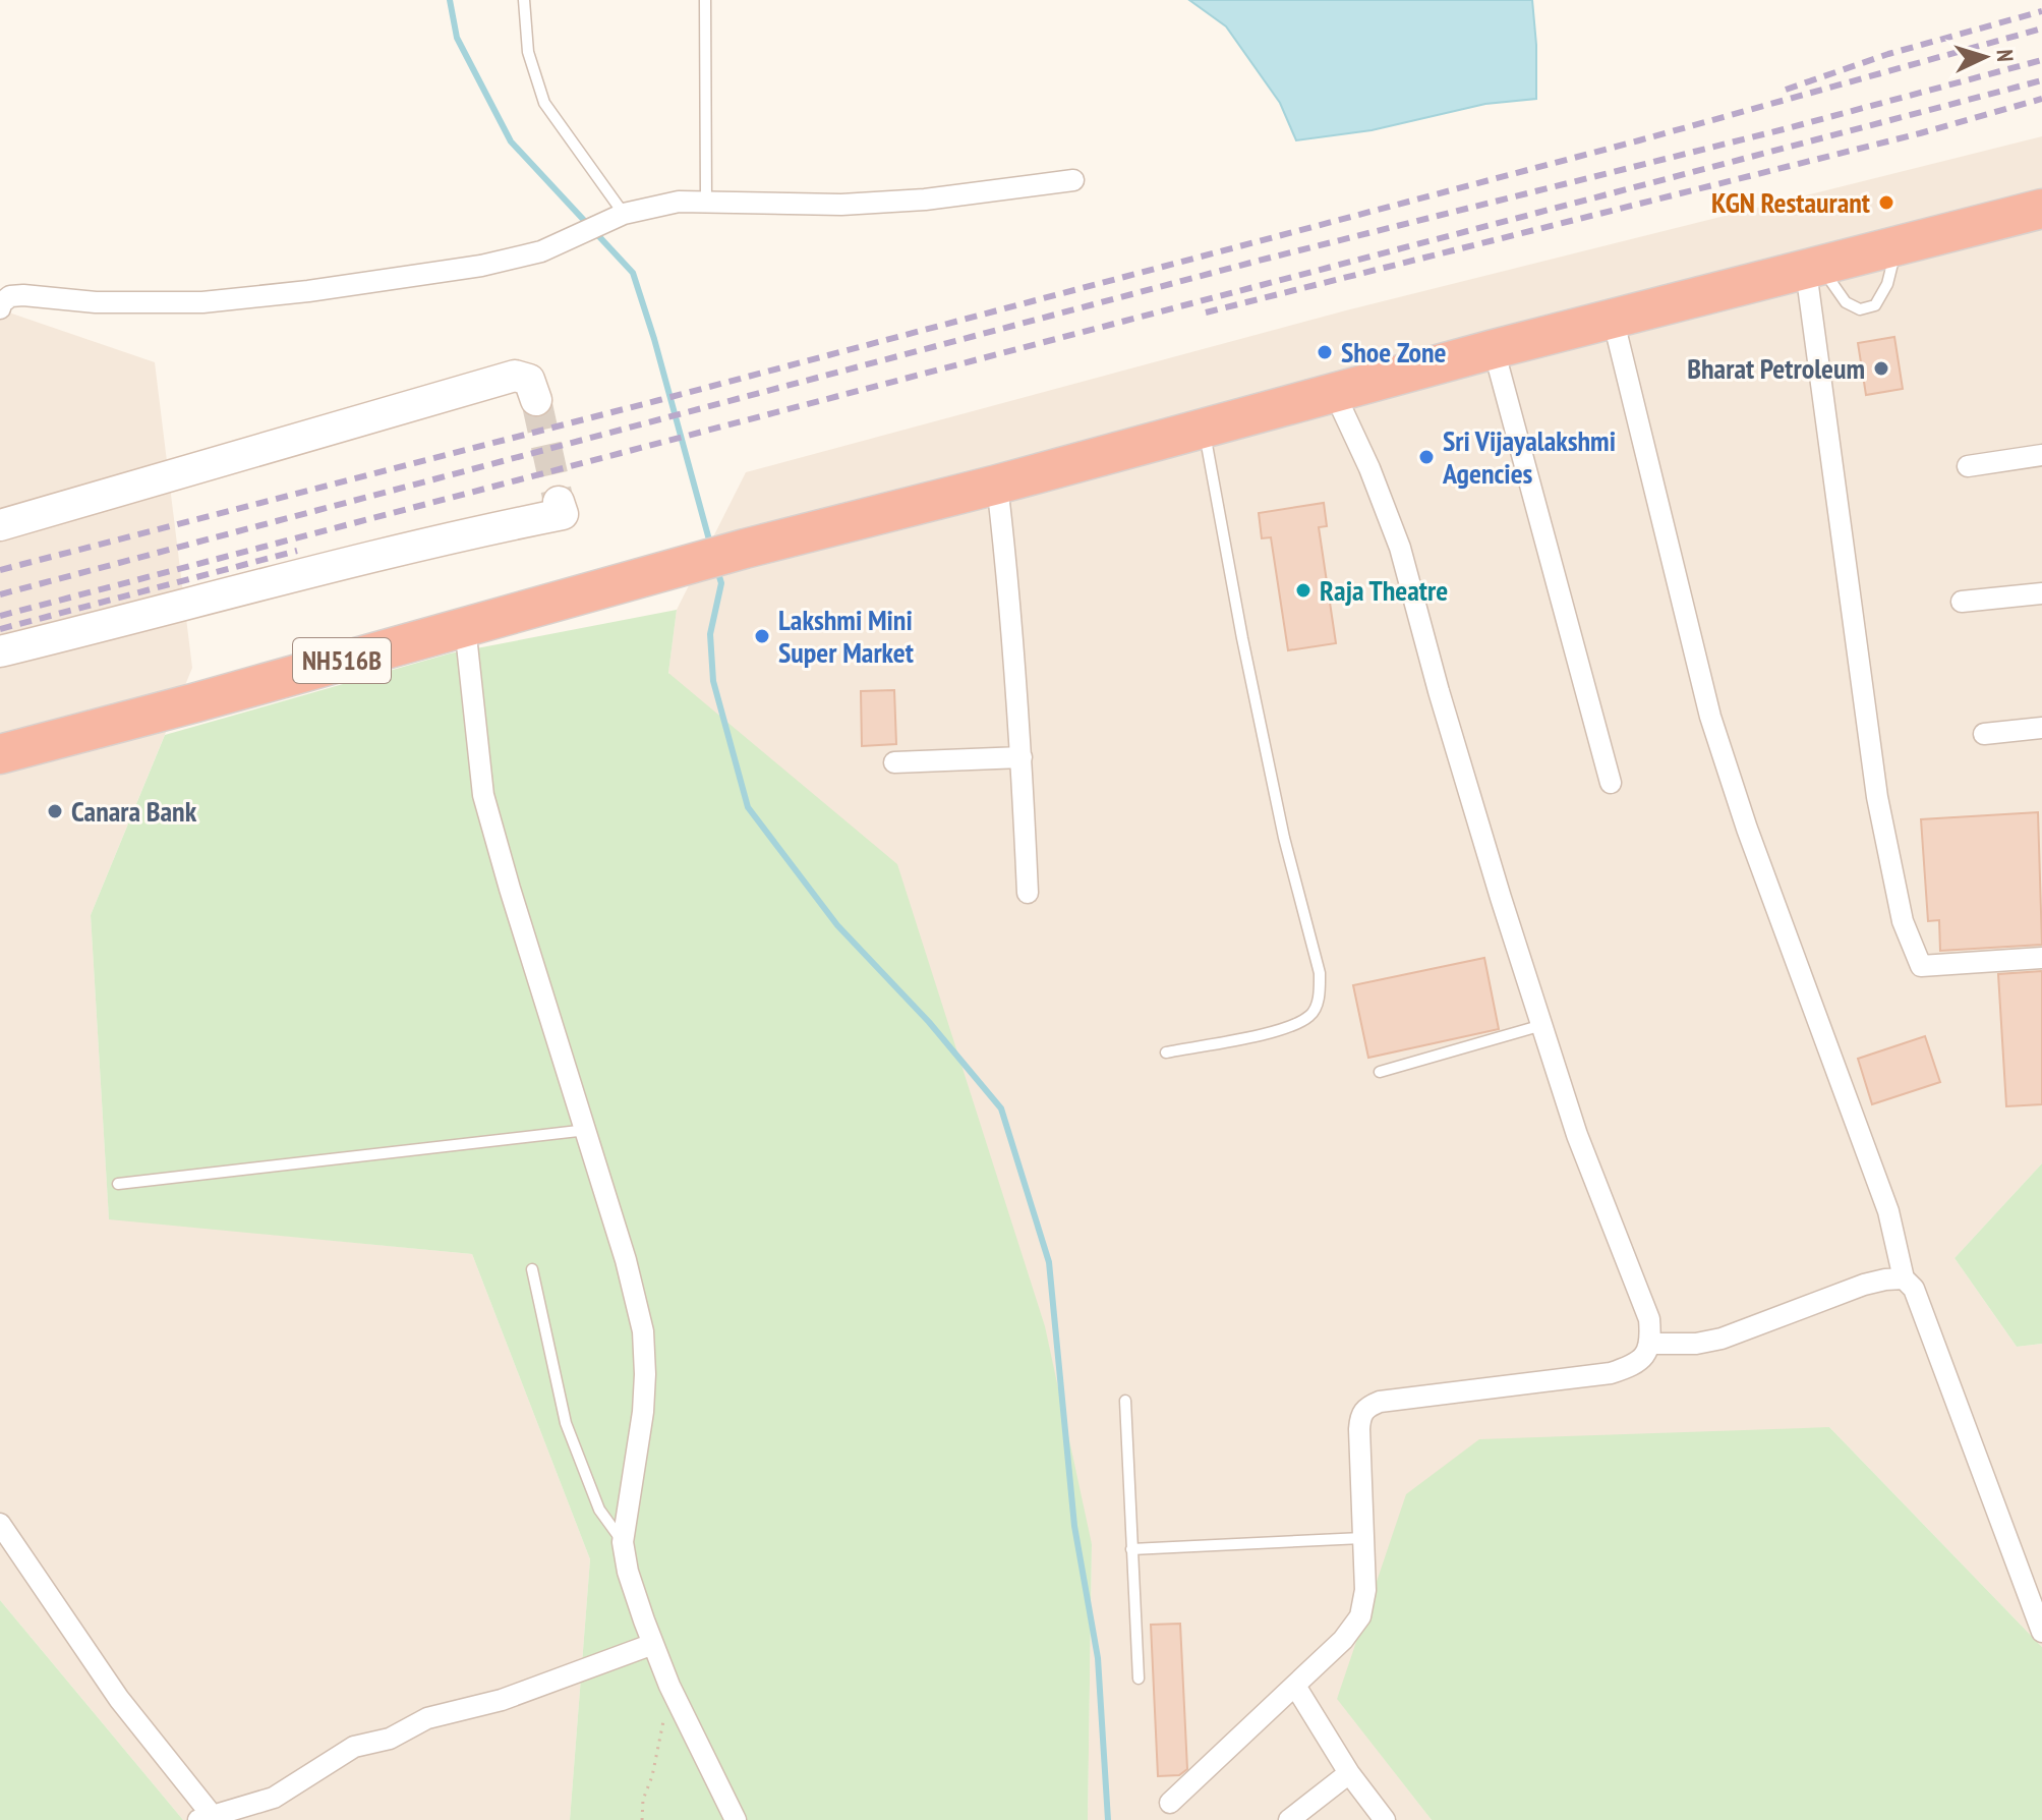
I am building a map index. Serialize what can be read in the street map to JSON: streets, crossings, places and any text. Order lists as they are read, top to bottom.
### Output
{
  "streets": {
    "highway": ["NH516B"]
  },
  "places": [
    "KGN Restaurant",
    "Shoe Zone",
    "Bharat Petroleum",
    "Sri Vijayalakshmi Agencies",
    "Raja Theatre",
    "Lakshmi Mini Super Market",
    "Canara Bank"
  ],
  "north": "right"
}
